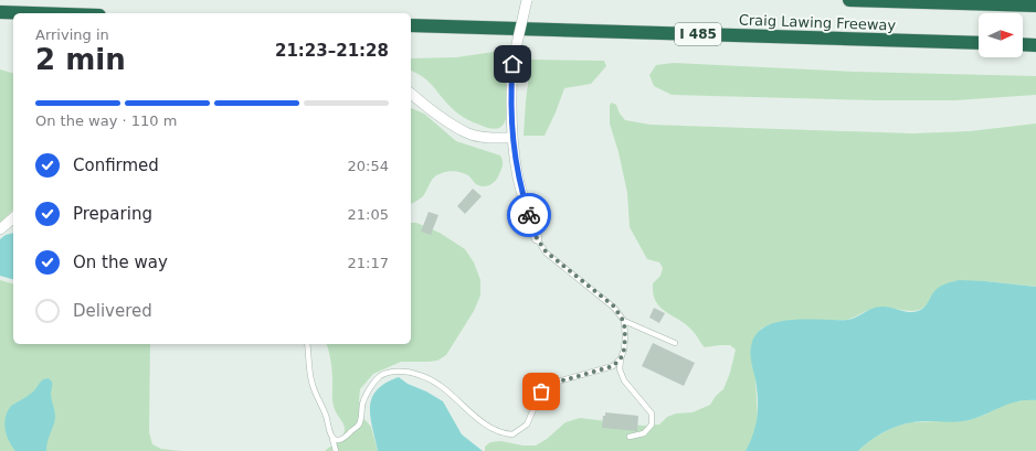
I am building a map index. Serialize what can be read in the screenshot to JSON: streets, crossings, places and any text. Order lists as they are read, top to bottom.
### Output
{
  "streets": {
    "highway": ["Craig Lawing Freeway", "I 485"]
  },
  "north": "right",
  "page": {
    "heading": ["2 min", "Arriving in", "21:23–21:28"],
    "bar": "On the way · 110 m",
    "list": [
      ["Confirmed", "20:54"],
      ["Preparing", "21:05"],
      ["On the way", "21:17"],
      "Delivered"
    ]
  }
}
